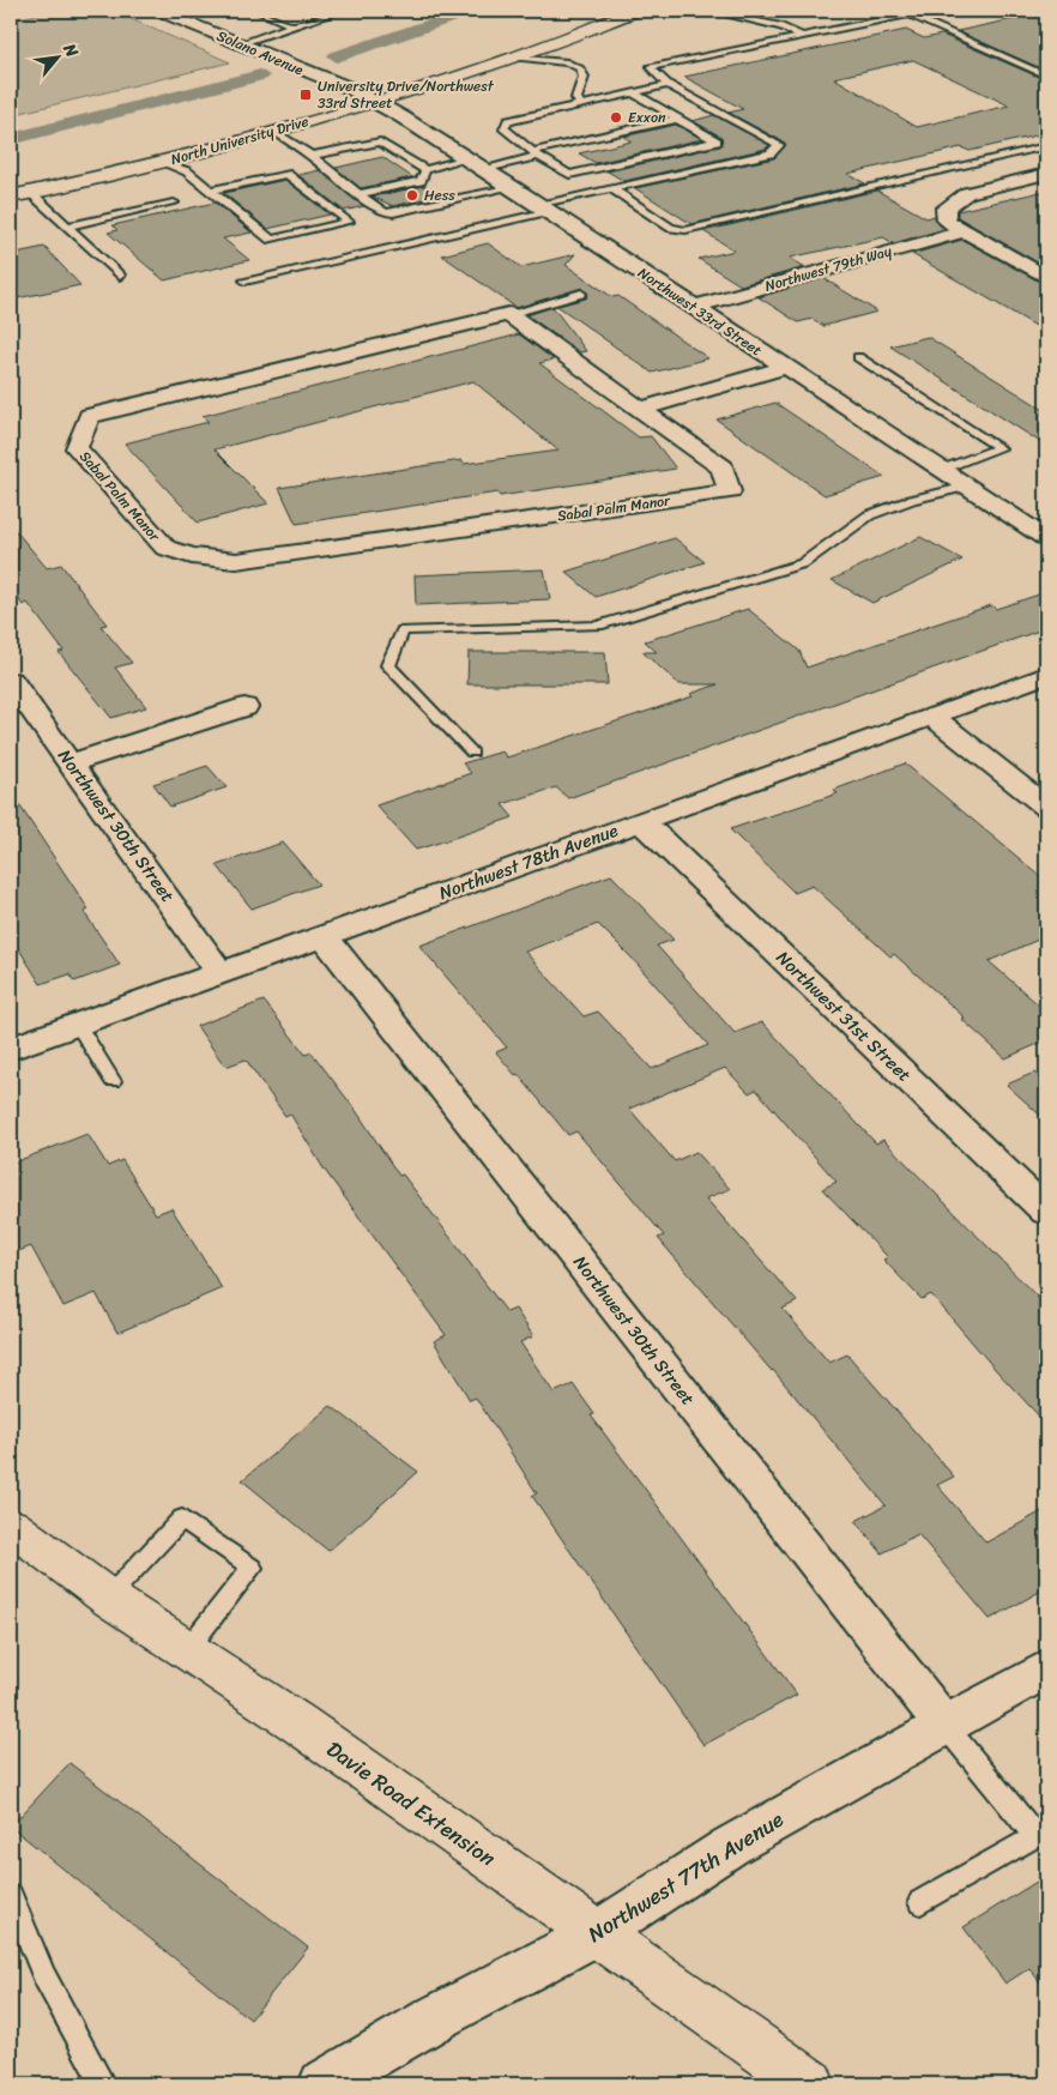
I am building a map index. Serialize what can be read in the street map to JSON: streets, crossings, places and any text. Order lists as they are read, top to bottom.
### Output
{
  "streets": {
    "main road": ["North University Drive", "Davie Road Extension"],
    "street": [
      "Solano Avenue",
      "Northwest 79th Way",
      "Northwest 33rd Street",
      "Sabal Palm Manor",
      "Northwest 30th Street",
      "Northwest 78th Avenue",
      "Northwest 31st Street",
      "Northwest 77th Avenue"
    ]
  },
  "crossings": [
    ["Solano Avenue", "North University Drive"],
    ["North University Drive", "Northwest 33rd Street"],
    ["Northwest 79th Way", "Northwest 33rd Street"],
    ["Northwest 30th Street", "Northwest 78th Avenue"],
    ["Northwest 30th Street", "Northwest 77th Avenue"],
    ["Northwest 78th Avenue", "Northwest 31st Street"],
    ["Davie Road Extension", "Northwest 77th Avenue"]
  ],
  "places": {
    "transit": ["University Drive/Northwest 33rd Street"],
    "other": ["Exxon", "Hess"]
  },
  "north": "top right"
}
